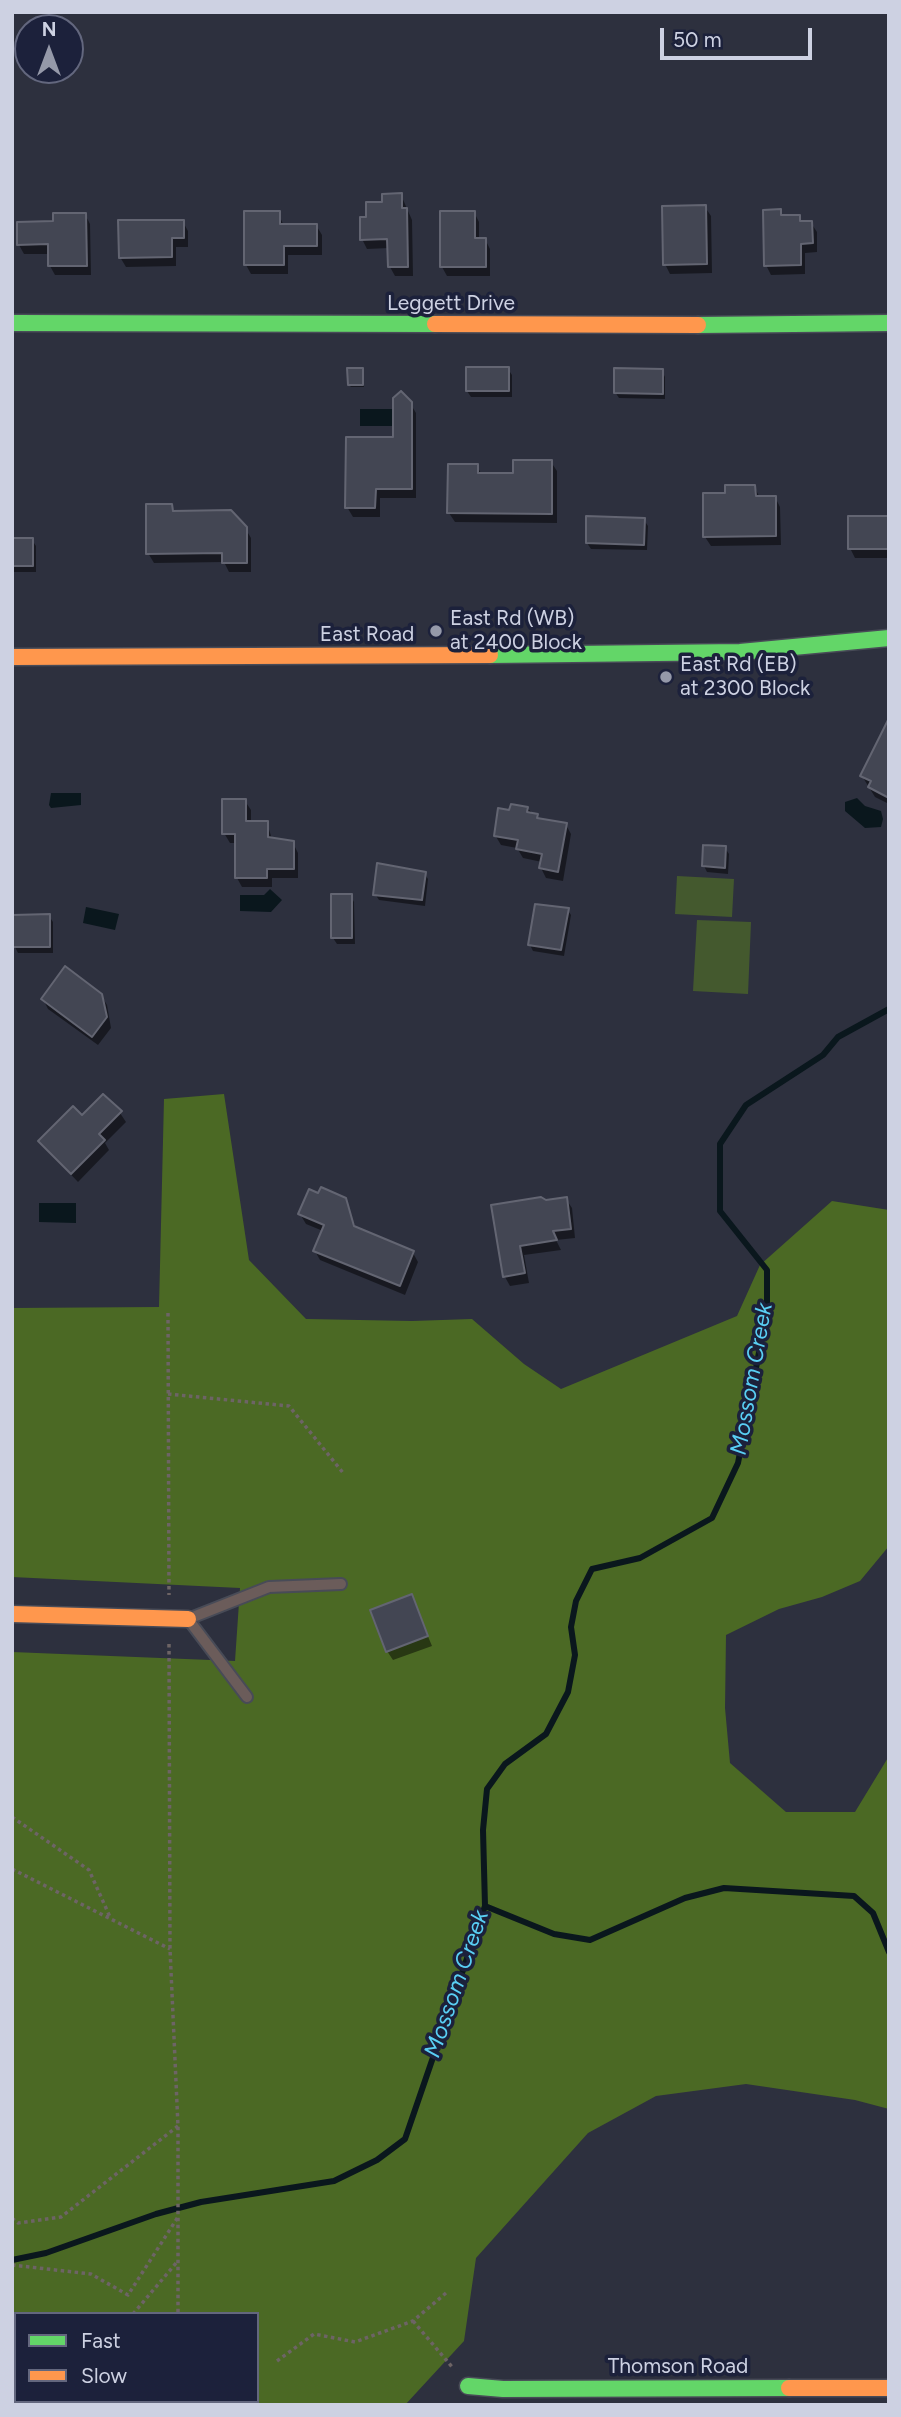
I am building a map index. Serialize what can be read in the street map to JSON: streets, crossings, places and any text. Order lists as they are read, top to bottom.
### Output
{
  "streets": {
    "street": ["Leggett Drive", "East Road", "Thomson Road"]
  },
  "water": ["Mossom Creek"],
  "places": ["East Rd (WB) at 2400 Block", "East Rd (EB) at 2300 Block"],
  "legend": ["Fast", "Slow"],
  "scale_bar": "50 m",
  "north": "top"
}
